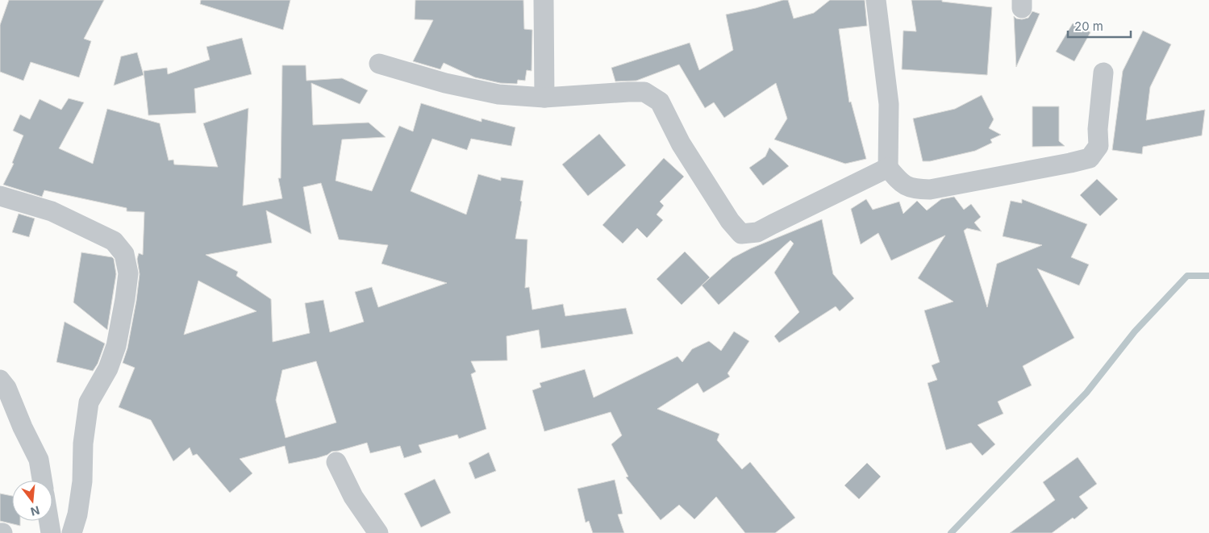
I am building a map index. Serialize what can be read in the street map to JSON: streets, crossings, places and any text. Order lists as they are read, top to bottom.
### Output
{
  "scale_bar": "20 m",
  "north": "bottom"
}
